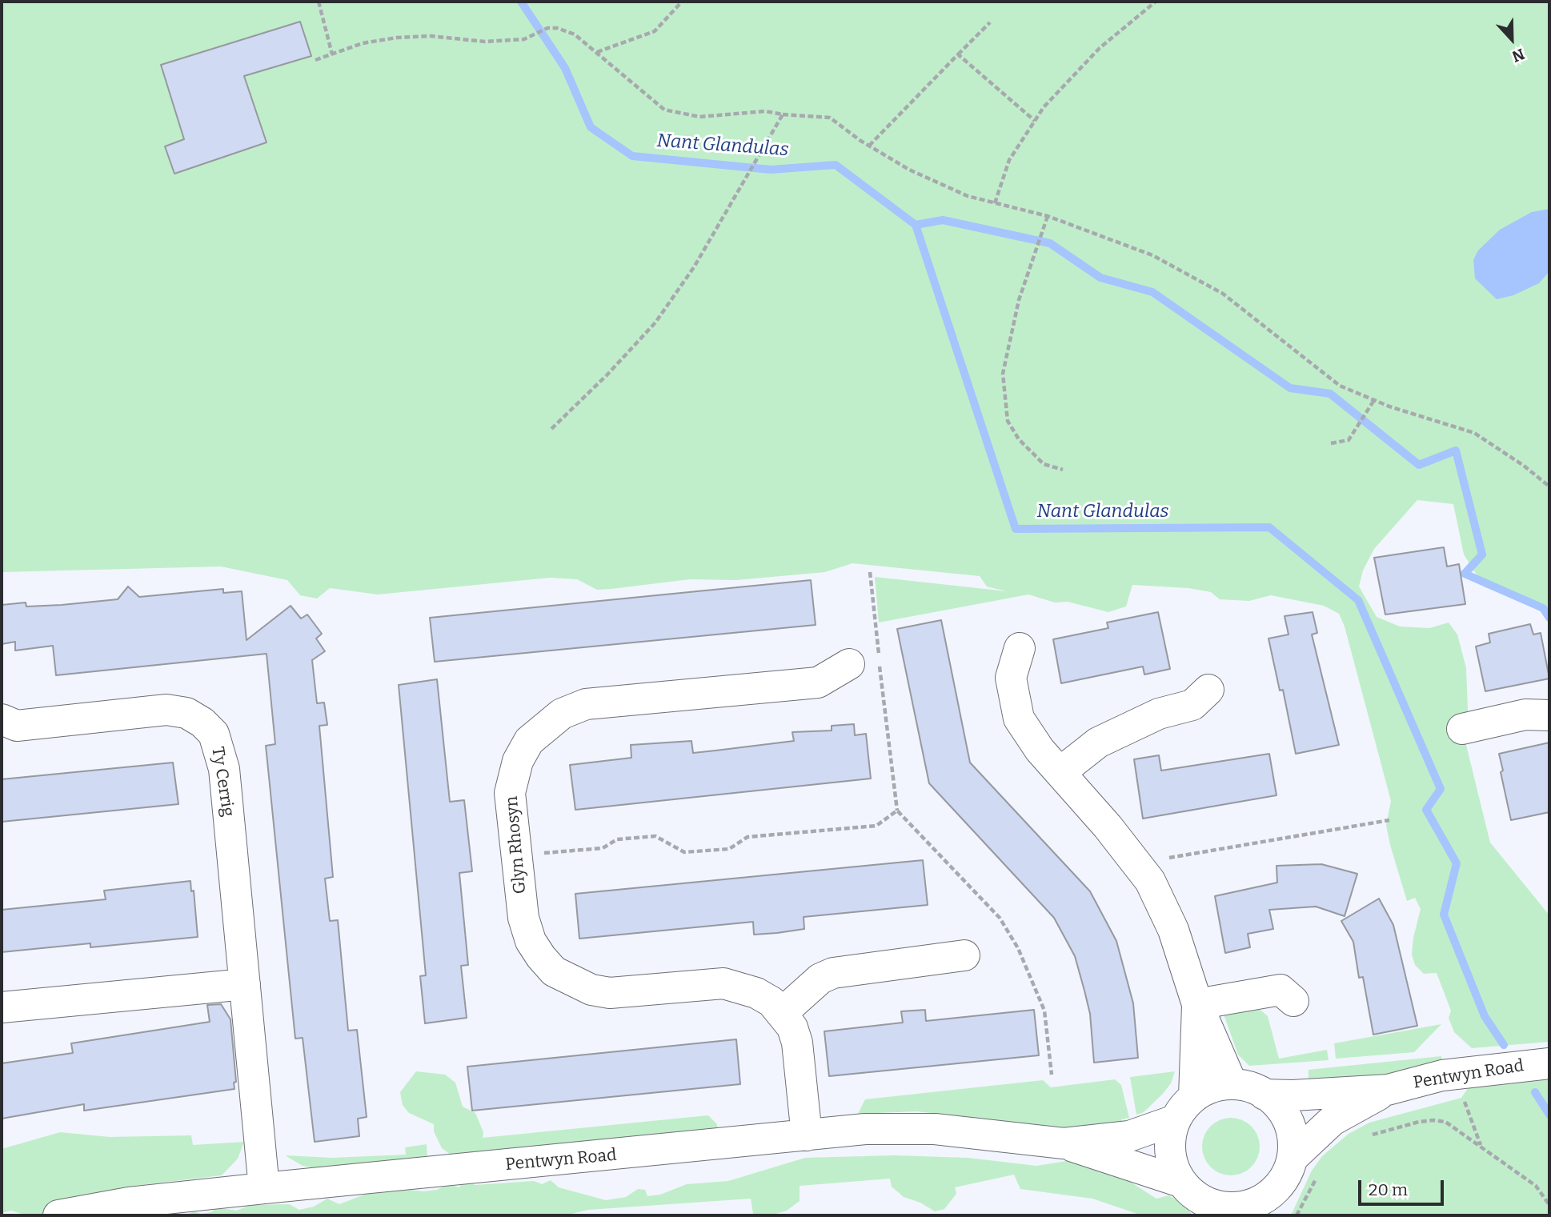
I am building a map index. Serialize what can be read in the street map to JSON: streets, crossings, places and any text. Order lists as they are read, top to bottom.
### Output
{
  "streets": {
    "street": ["Ty Cerrig", "Glyn Rhosyn", "Pentwyn Road"]
  },
  "crossings": [
    ["Ty Cerrig", "Pentwyn Road"],
    ["Glyn Rhosyn", "Pentwyn Road"]
  ],
  "water": ["Nant Glandulas"],
  "scale_bar": "20 m",
  "north": "bottom"
}
